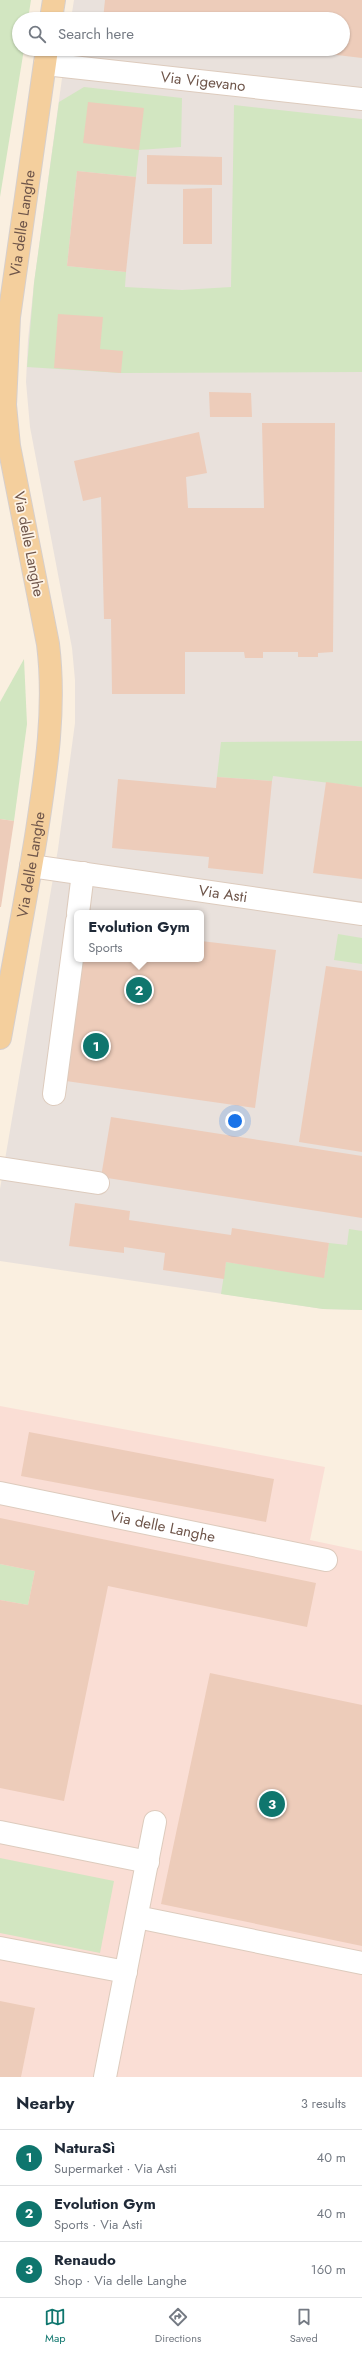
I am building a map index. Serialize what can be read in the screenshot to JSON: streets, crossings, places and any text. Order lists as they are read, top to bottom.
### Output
{
  "streets": {
    "main road": ["Via delle Langhe"],
    "street": ["Via Vigevano", "Via Asti"]
  },
  "crossings": [
    ["Via Vigevano", "Via delle Langhe"],
    ["Via delle Langhe", "Via Asti"]
  ],
  "page": {
    "search": "Search here",
    "popup": ["Evolution Gym", "Sports"],
    "pins": ["2", "1", "3"],
    "heading": ["Nearby", "3 results"],
    "list": [
      {
        "mark": "1",
        "name": "NaturaSì",
        "note": "Supermarket · Via Asti",
        "value": "40 m"
      },
      {
        "mark": "2",
        "name": "Evolution Gym",
        "note": "Sports · Via Asti",
        "value": "40 m"
      },
      {
        "mark": "3",
        "name": "Renaudo",
        "note": "Shop · Via delle Langhe",
        "value": "160 m"
      }
    ],
    "nav": ["Map", "Directions", "Saved"]
  }
}
